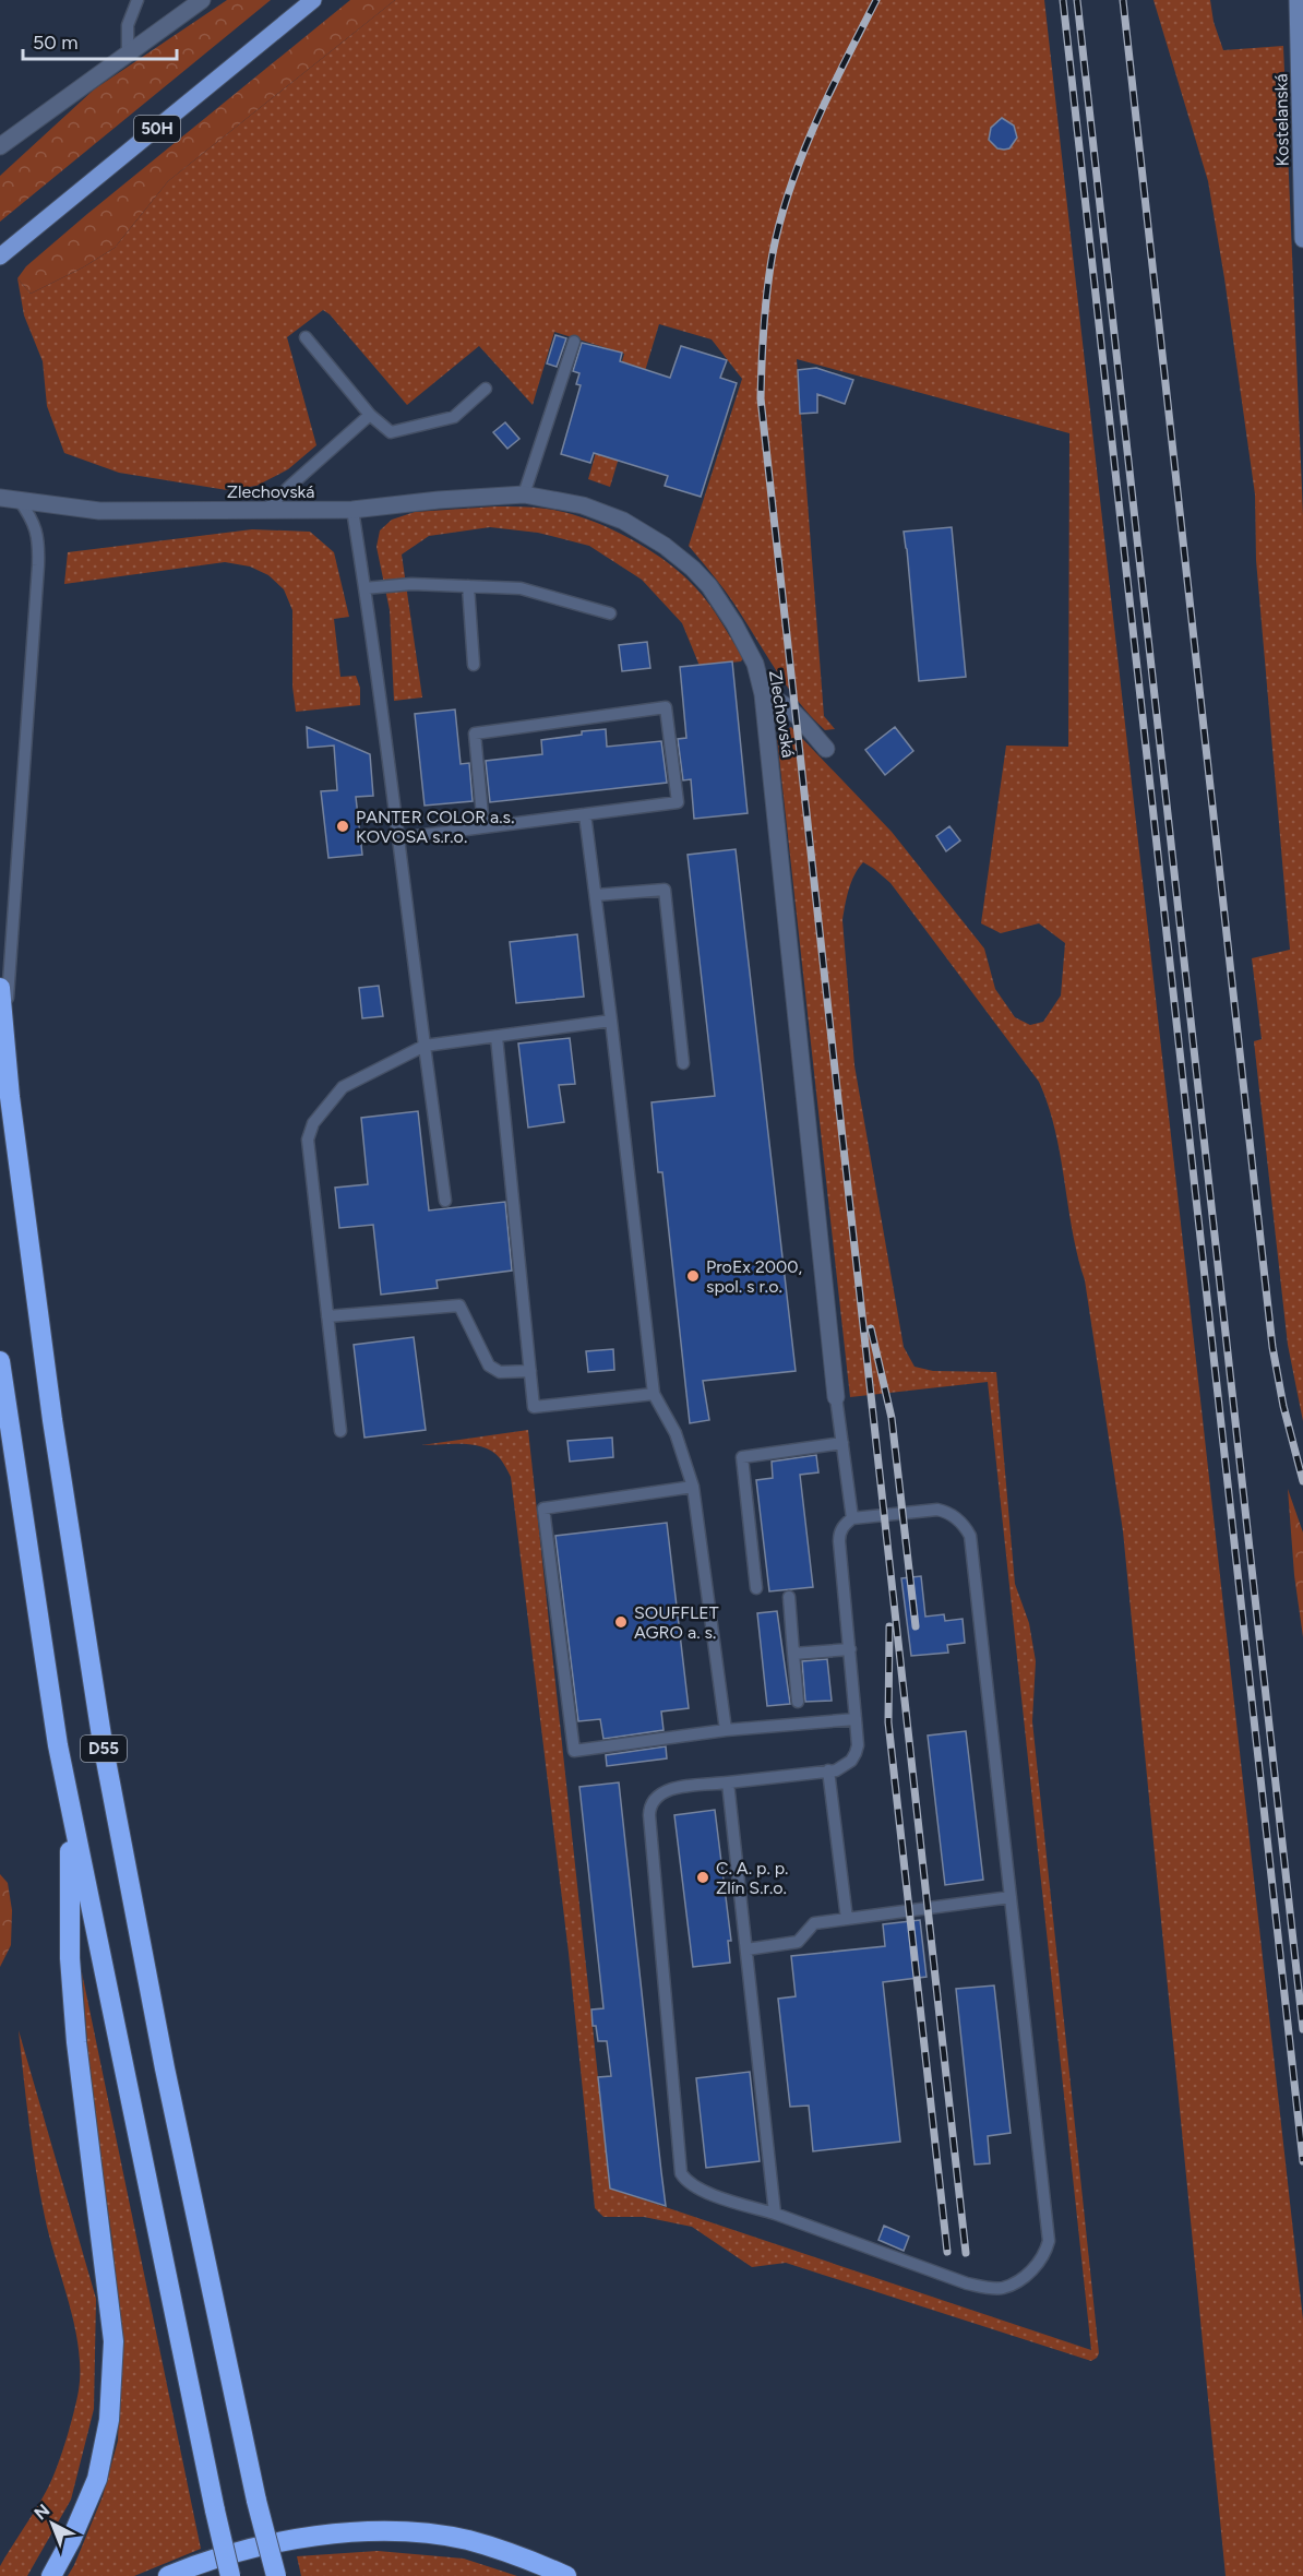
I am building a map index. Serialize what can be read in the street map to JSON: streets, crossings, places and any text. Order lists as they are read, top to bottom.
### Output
{
  "streets": {
    "highway": ["D55"],
    "main road": ["Kostelanská", "50H"],
    "street": ["Zlechovská"]
  },
  "places": [
    "PANTER COLOR a.s. KOVOSA s.r.o.",
    "ProEx 2000, spol. s r.o.",
    "SOUFFLET AGRO a. s.",
    "C. A. p. p. Zlín S.r.o."
  ],
  "scale_bar": "50 m",
  "north": "top left"
}
